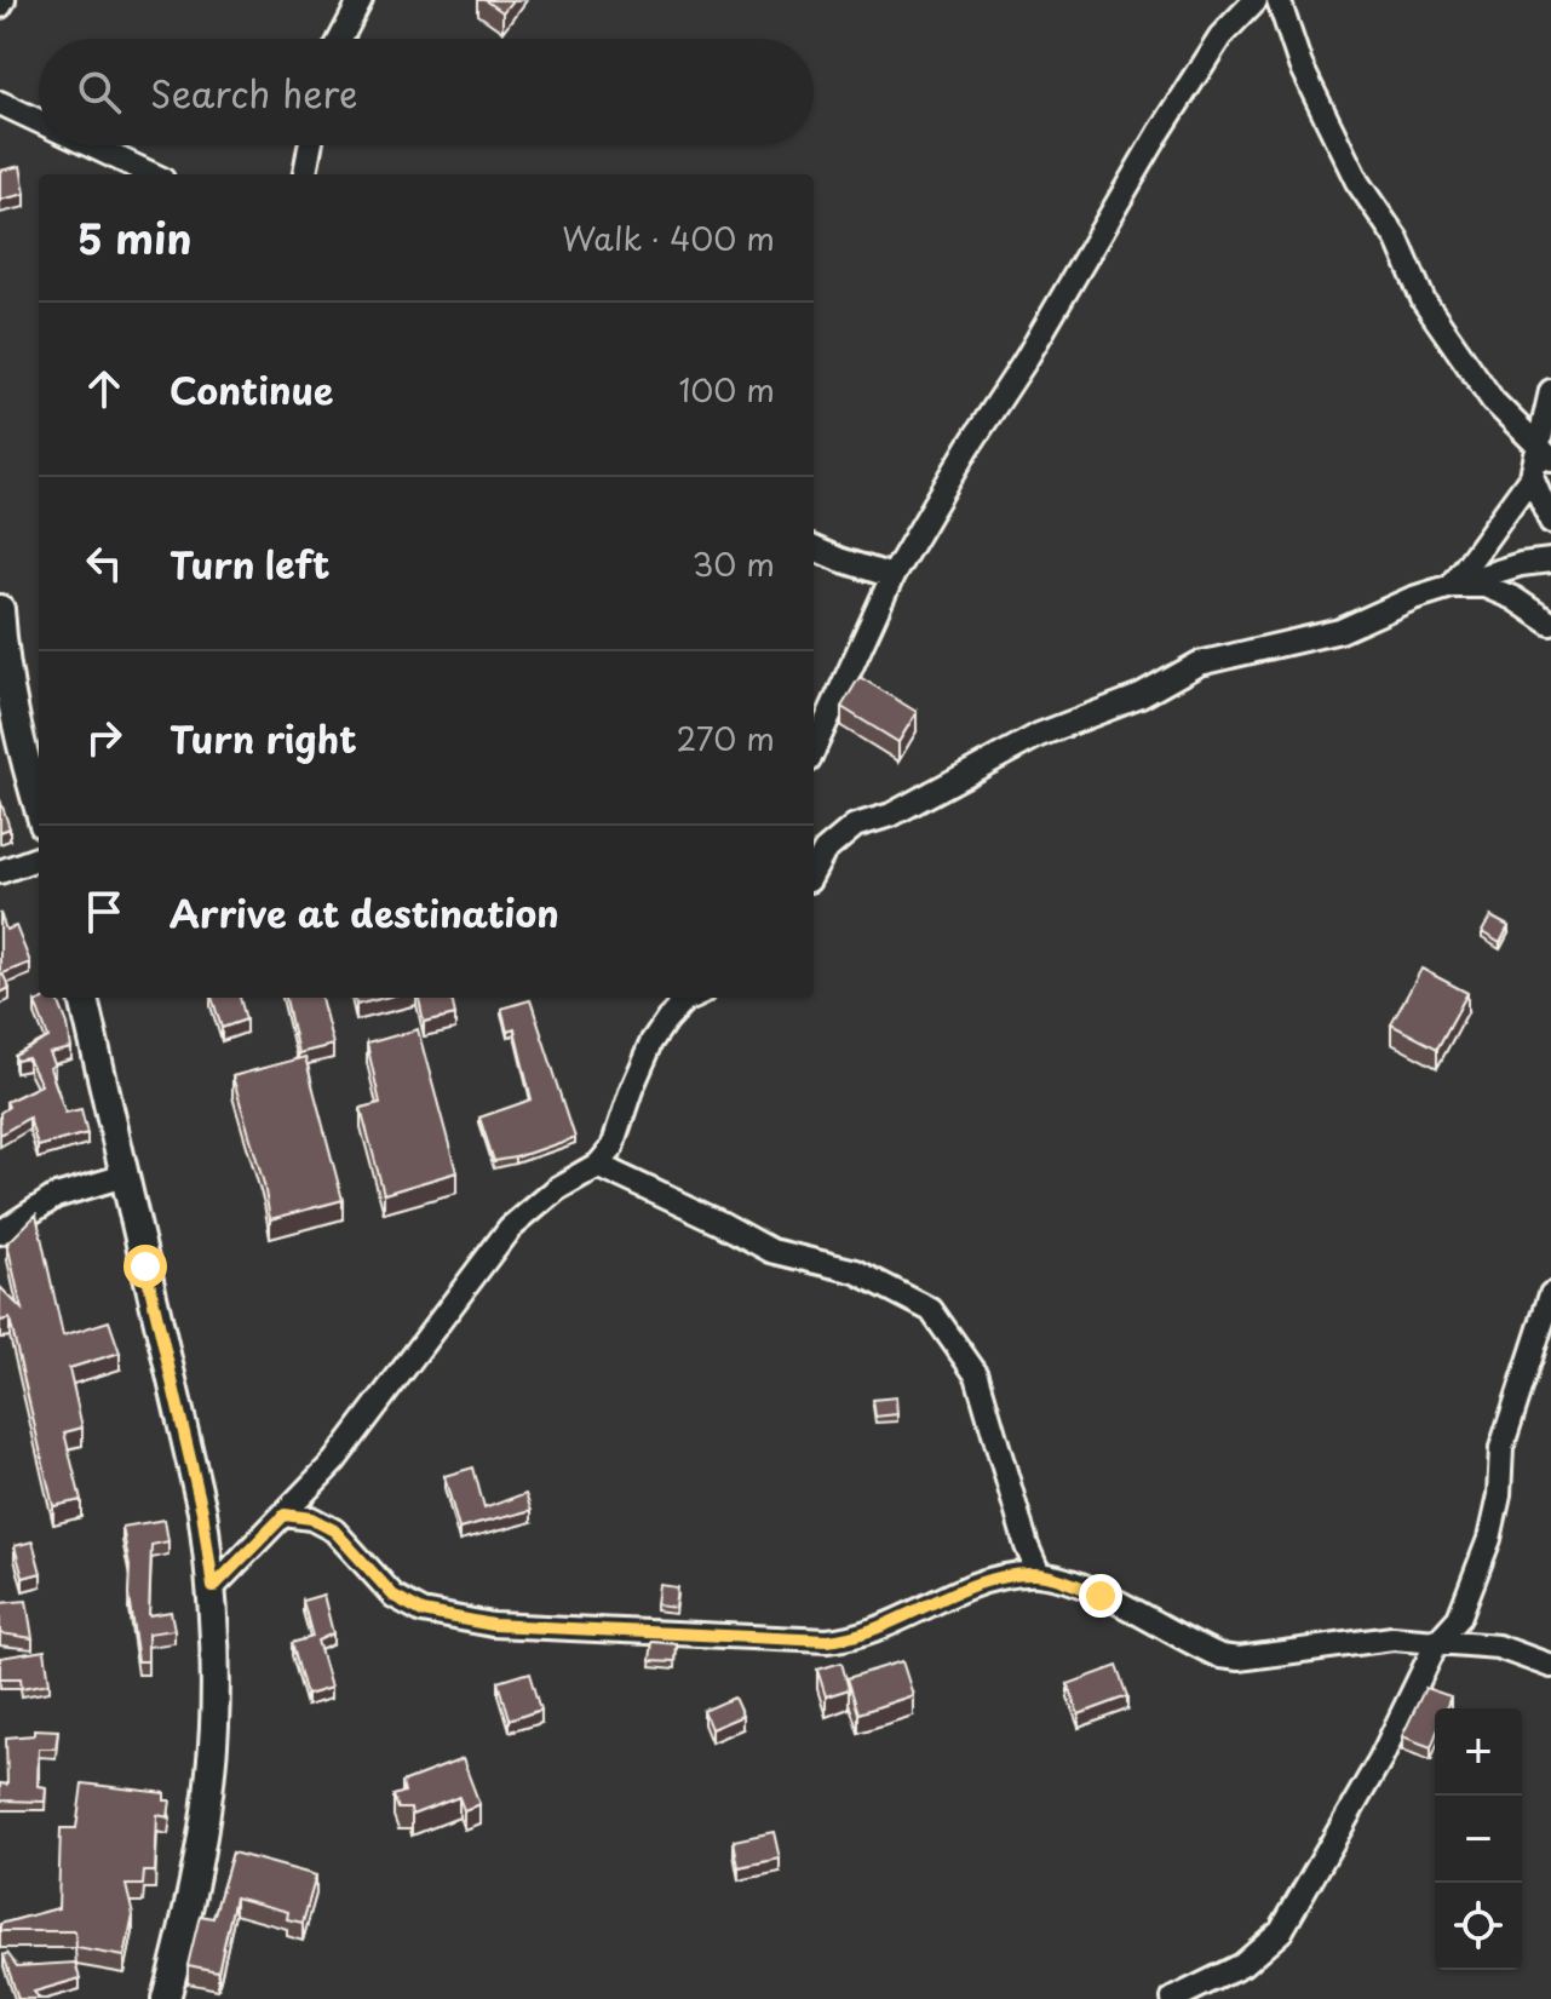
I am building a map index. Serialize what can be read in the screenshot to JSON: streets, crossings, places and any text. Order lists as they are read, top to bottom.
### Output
{
  "page": {
    "search": "Search here",
    "heading": ["5 min", "Walk · 400 m"],
    "list": [
      ["Continue", "100 m"],
      ["Turn left", "30 m"],
      ["Turn right", "270 m"],
      "Arrive at destination"
    ],
    "map_buttons": ["+", "−"]
  }
}
